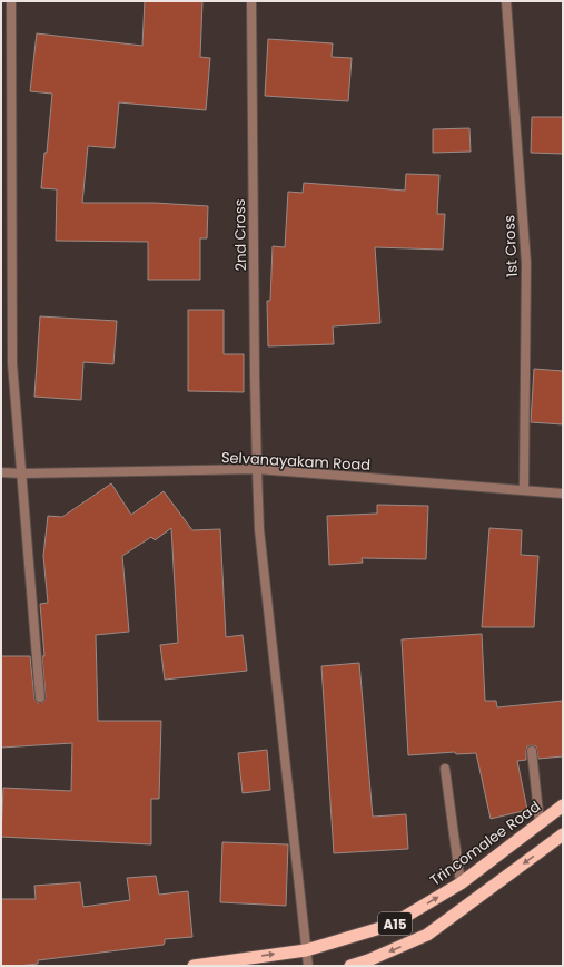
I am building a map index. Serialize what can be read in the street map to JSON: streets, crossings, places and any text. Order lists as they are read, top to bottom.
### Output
{
  "streets": {
    "highway": ["Trincomalee Road", "A15"],
    "street": ["2nd Cross", "1st Cross", "Selvanayakam Road"]
  },
  "crossings": [
    ["2nd Cross", "Selvanayakam Road"],
    ["2nd Cross", "Trincomalee Road"],
    ["1st Cross", "Selvanayakam Road"]
  ]
}
